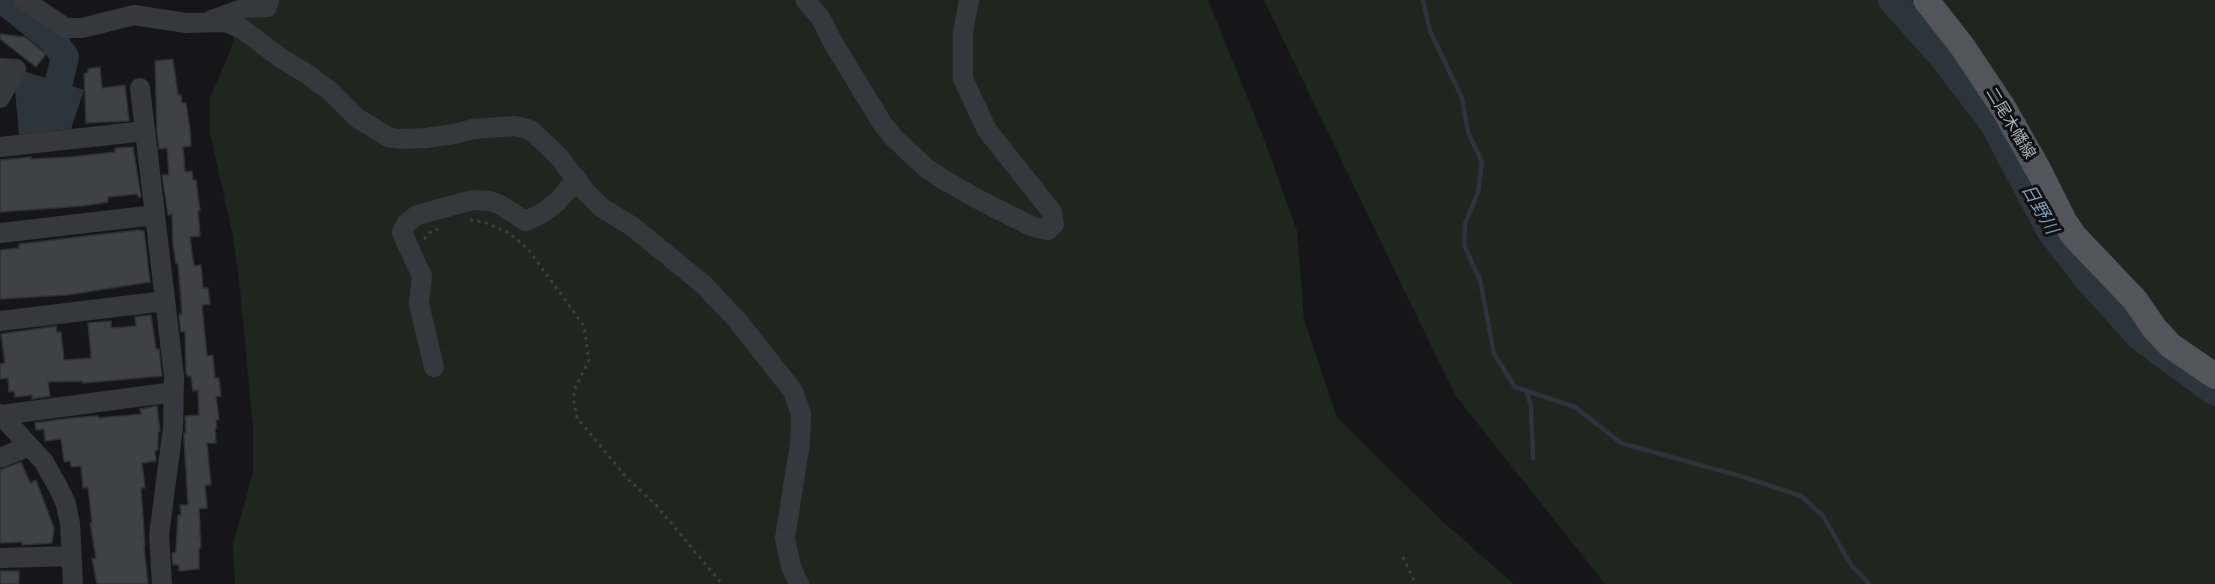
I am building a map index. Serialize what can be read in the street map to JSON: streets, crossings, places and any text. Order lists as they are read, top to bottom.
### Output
{
  "streets": {
    "main road": ["二尾木幡線"]
  },
  "water": ["日野川"]
}
